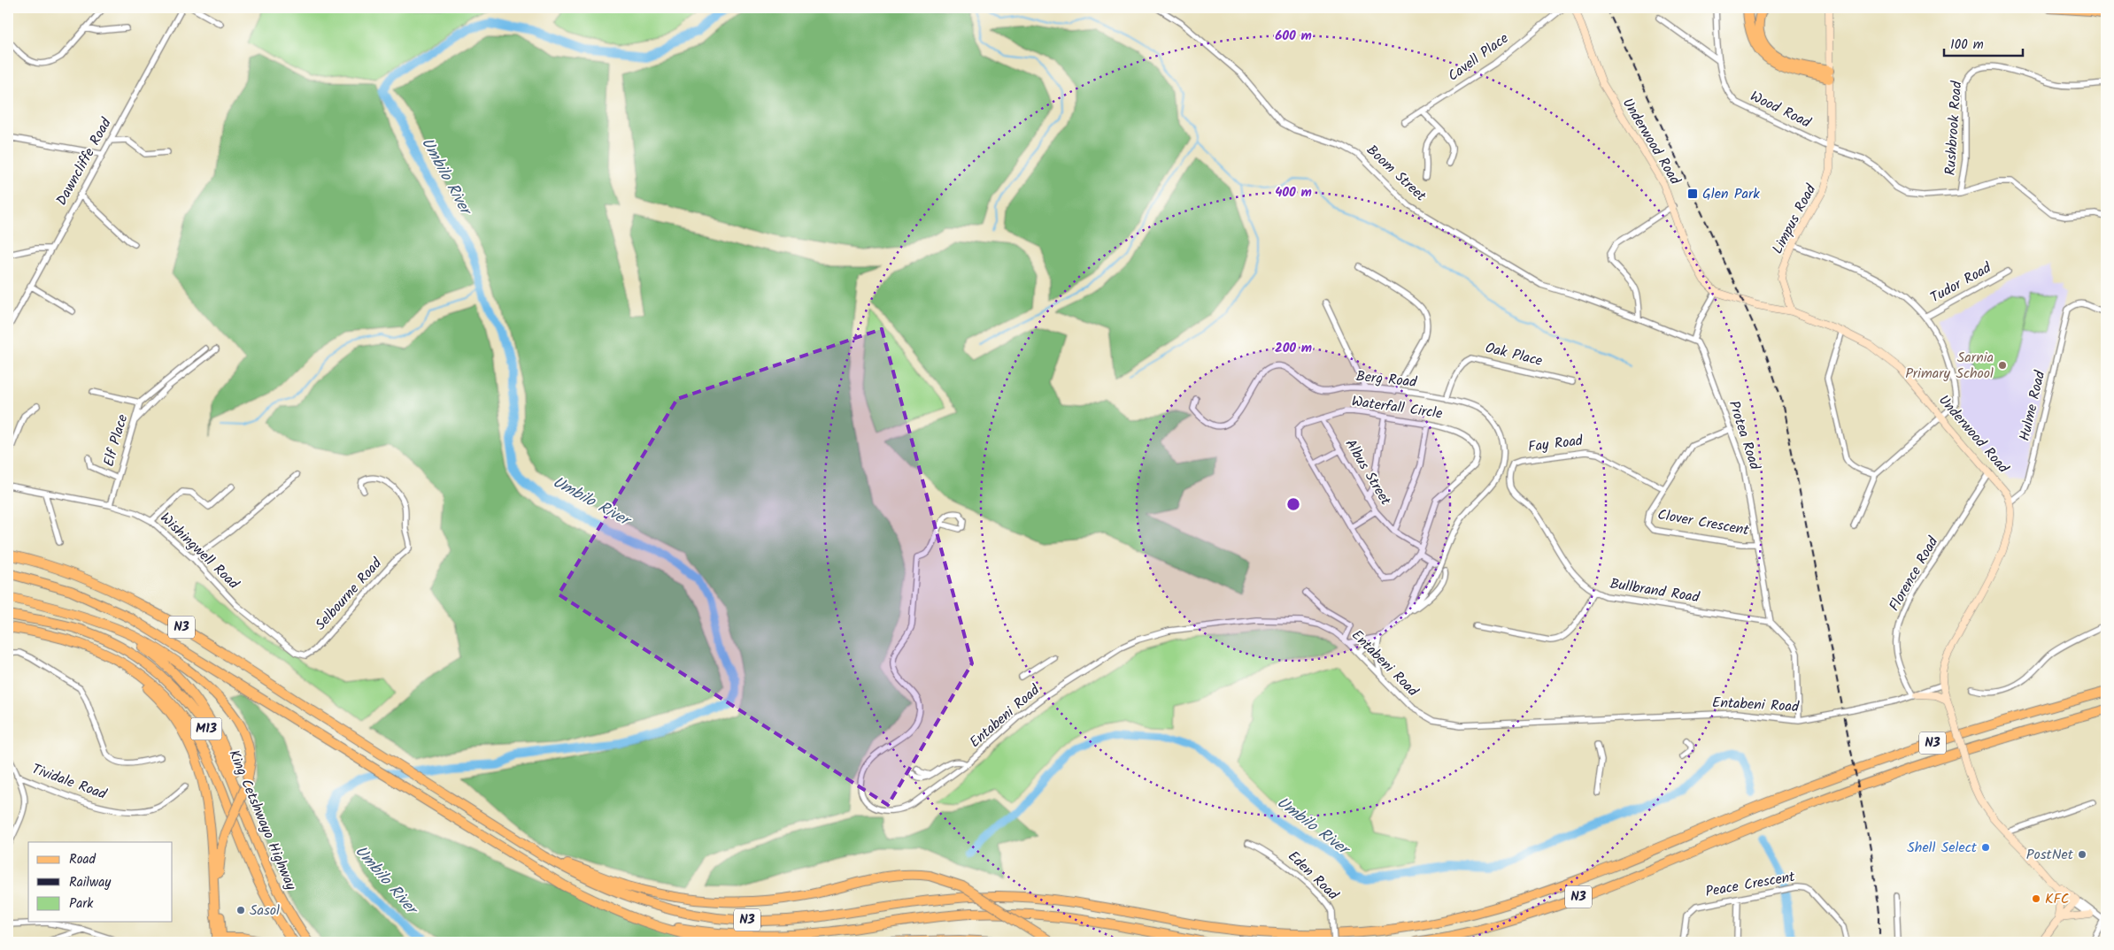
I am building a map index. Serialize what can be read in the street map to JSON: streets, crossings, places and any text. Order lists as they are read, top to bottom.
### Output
{
  "streets": {
    "highway": ["N3", "M13", "King Cetshwayo Highway"],
    "main road": ["Underwood Road", "Limpus Road"],
    "street": [
      "Cavell Place",
      "Wood Road",
      "Rushbrook Road",
      "Dawncliffe Road",
      "Boom Street",
      "Tudor Road",
      "Oak Place",
      "Berg Road",
      "Hulme Road",
      "Waterfall Circle",
      "Protea Road",
      "Elf Place",
      "Fay Road",
      "Albus Street",
      "Clover Crescent",
      "Wishingwell Road",
      "Florence Road",
      "Bullbrand Road",
      "Selbourne Road",
      "Entabeni Road",
      "Tividale Road",
      "Eden Road",
      "Peace Crescent"
    ]
  },
  "crossings": [
    ["Wood Road", "Limpus Road"],
    ["Underwood Road", "Limpus Road"],
    ["Underwood Road", "Hulme Road"],
    ["Underwood Road", "Florence Road"],
    ["Boom Street", "Protea Road"],
    ["Oak Place", "Berg Road"],
    ["Waterfall Circle", "Albus Street"],
    ["Protea Road", "Clover Crescent"],
    ["Protea Road", "Bullbrand Road"],
    ["Elf Place", "Wishingwell Road"],
    ["Fay Road", "Clover Crescent"],
    ["Fay Road", "Bullbrand Road"],
    ["Wishingwell Road", "Selbourne Road"],
    ["Florence Road", "Entabeni Road"]
  ],
  "water": ["Umbilo River"],
  "places": {
    "transit": ["Glen Park"],
    "other": [
      "Sarnia Primary School",
      "Shell Select",
      "PostNet",
      "KFC",
      "Sasol"
    ]
  },
  "legend": ["Road", "Railway", "Park"],
  "scale_bar": "100 m",
  "rings": ["600 m", "400 m", "200 m"]
}
